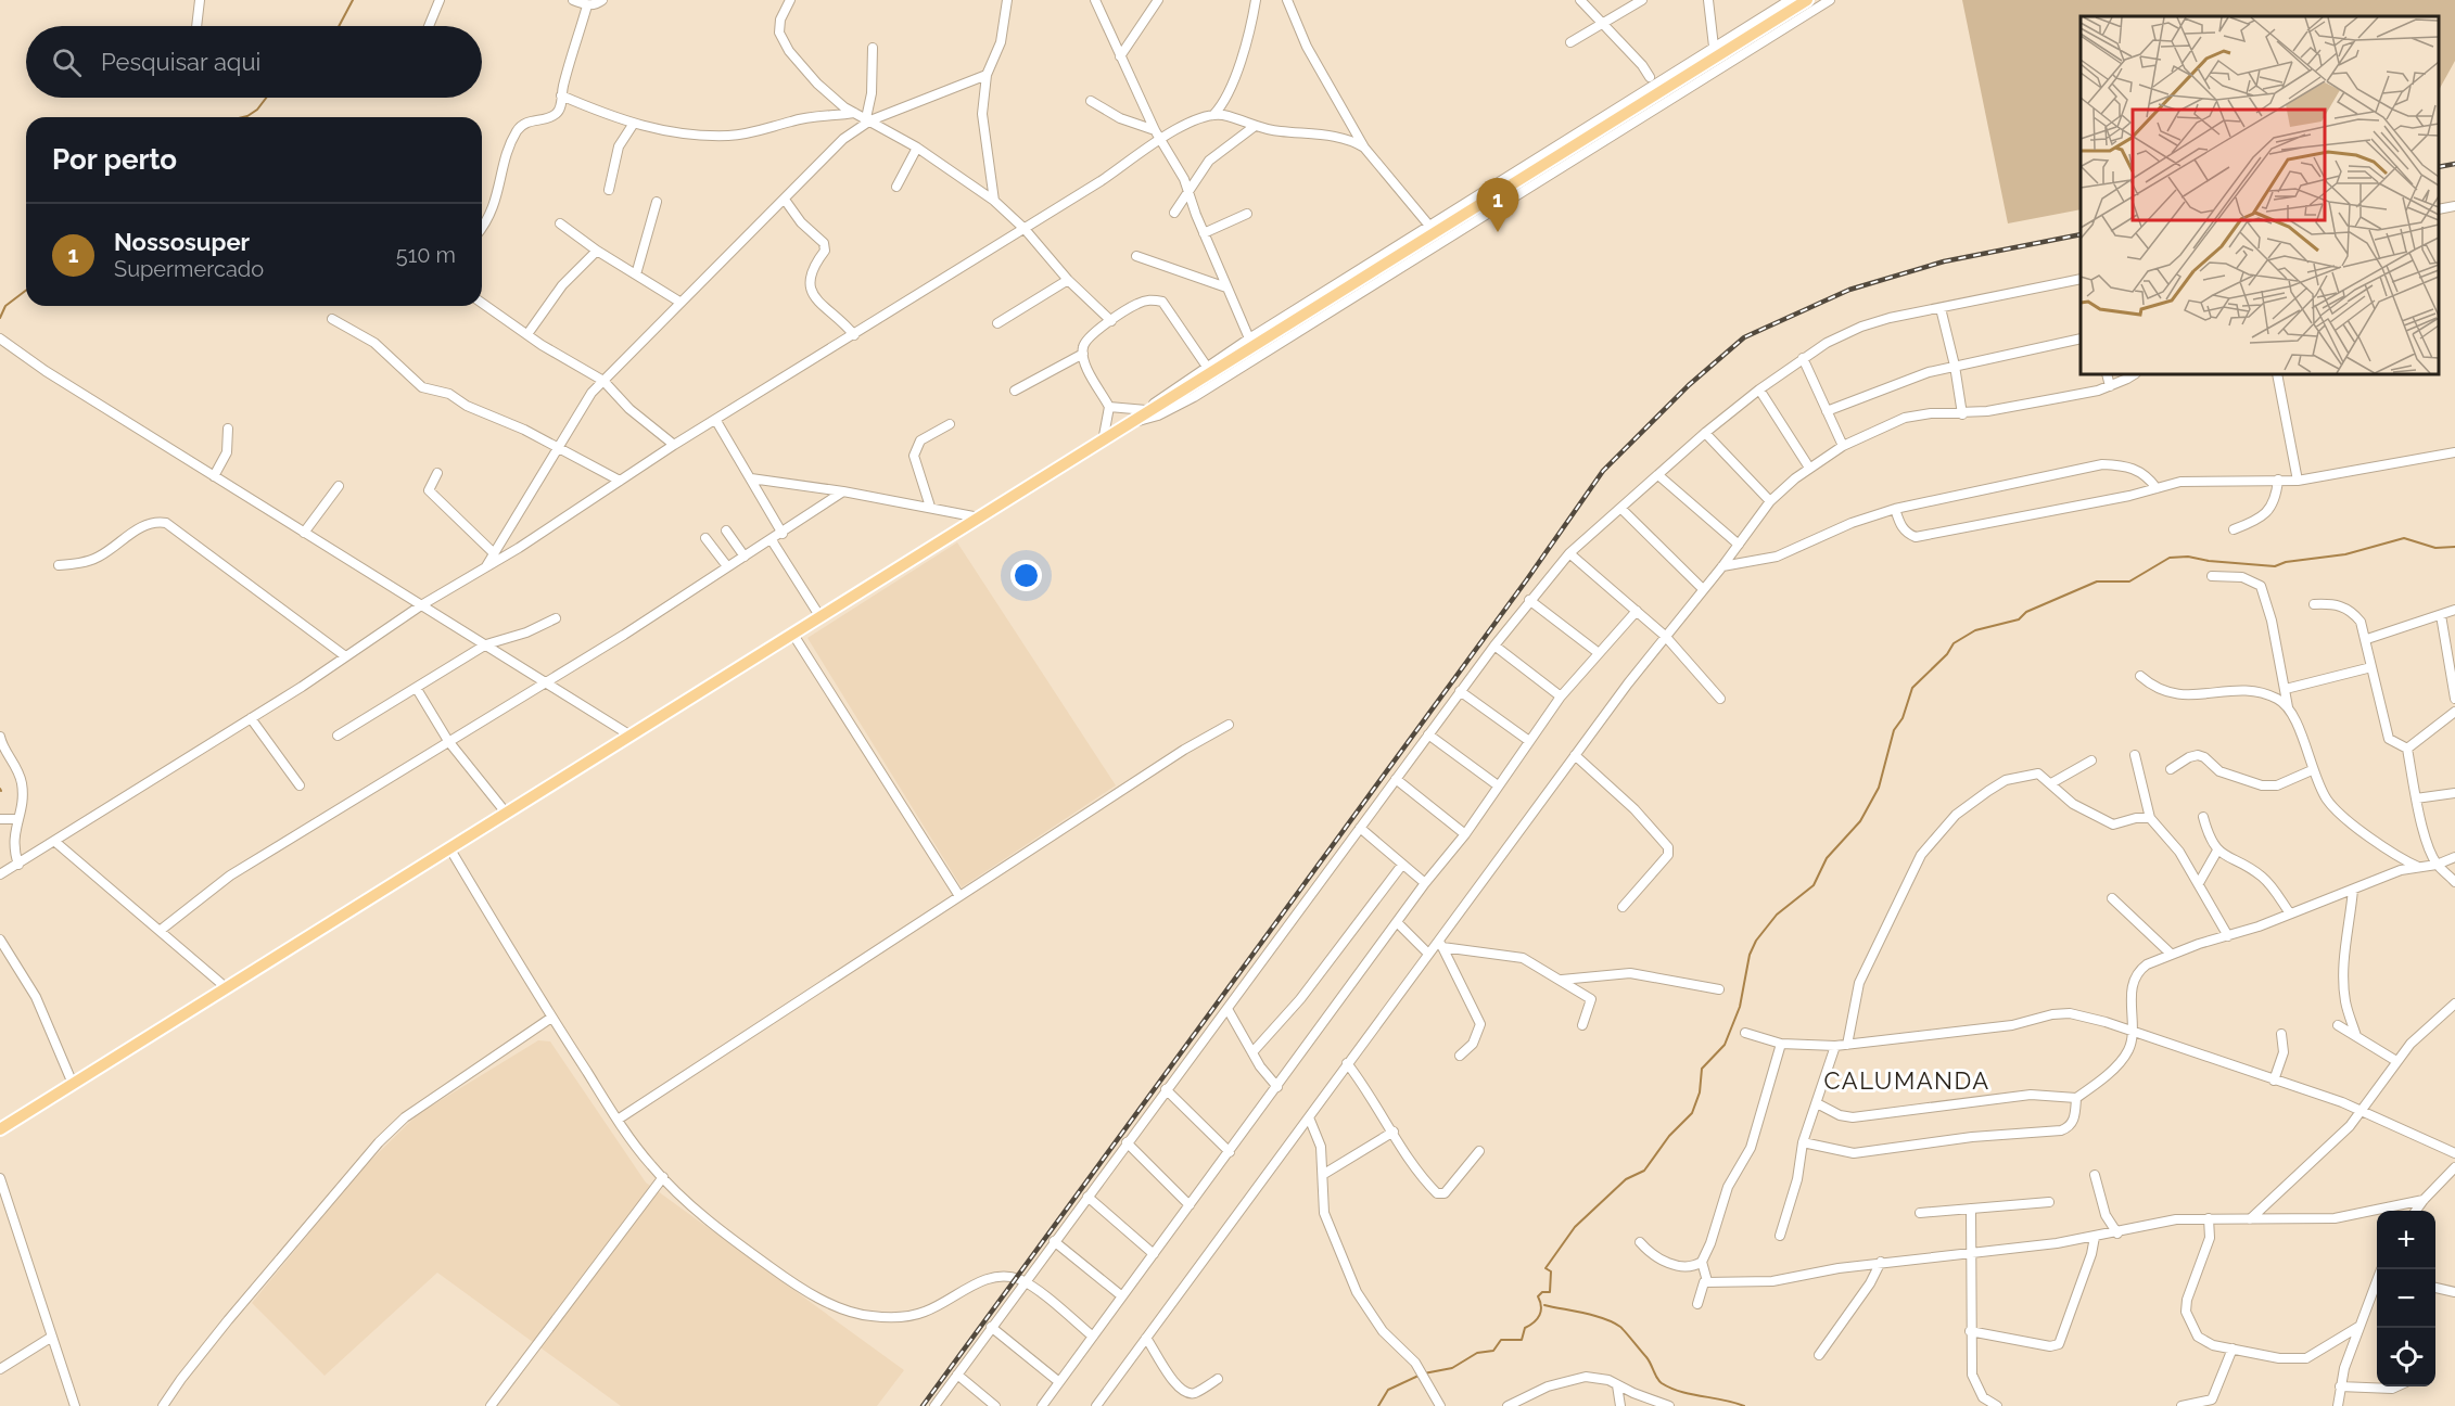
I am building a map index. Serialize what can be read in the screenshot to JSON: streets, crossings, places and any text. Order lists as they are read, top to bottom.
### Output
{
  "districts": ["CALUMANDA"],
  "page": {
    "search": "Pesquisar aqui",
    "heading": "Por perto",
    "pins": "1",
    "list": [
      {
        "mark": "1",
        "name": "Nossosuper",
        "note": "Supermercado",
        "value": "510 m"
      }
    ],
    "map_buttons": ["+", "−"]
  }
}
